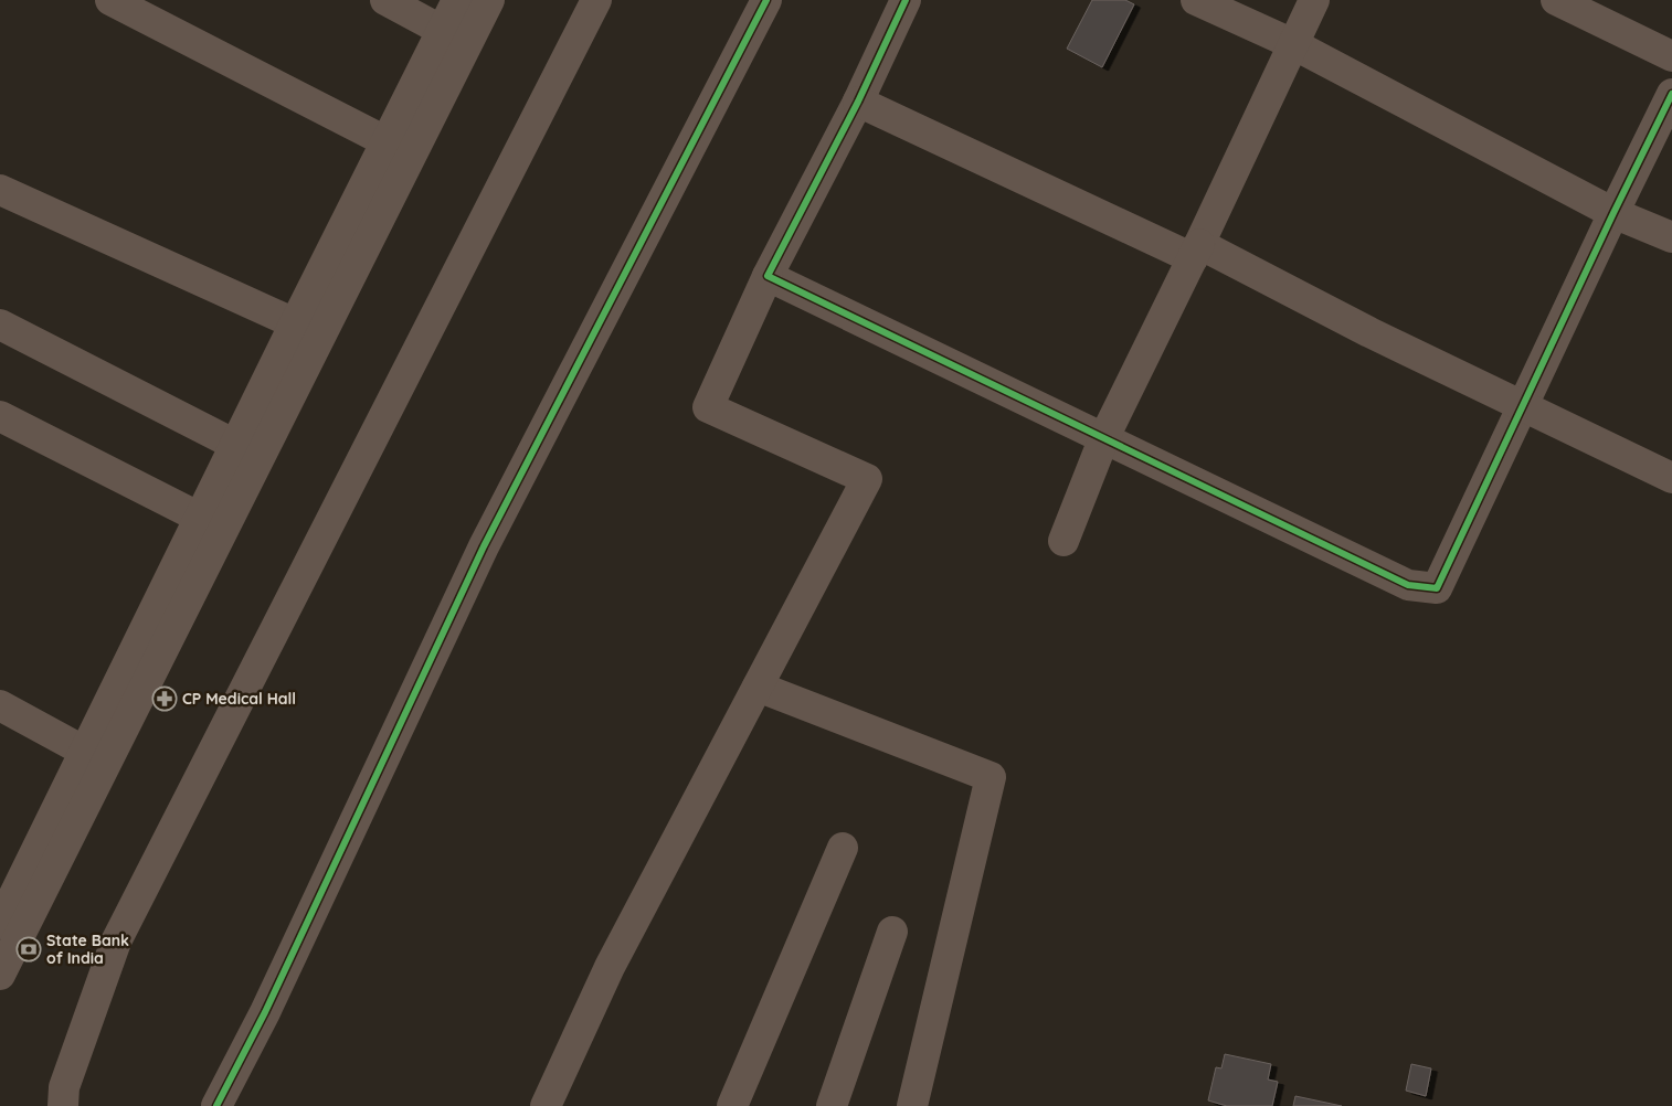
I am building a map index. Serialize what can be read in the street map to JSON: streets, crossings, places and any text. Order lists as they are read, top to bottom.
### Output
{
  "places": {
    "pharmacy": ["CP Medical Hall"],
    "bank": ["State Bank of India"]
  }
}
